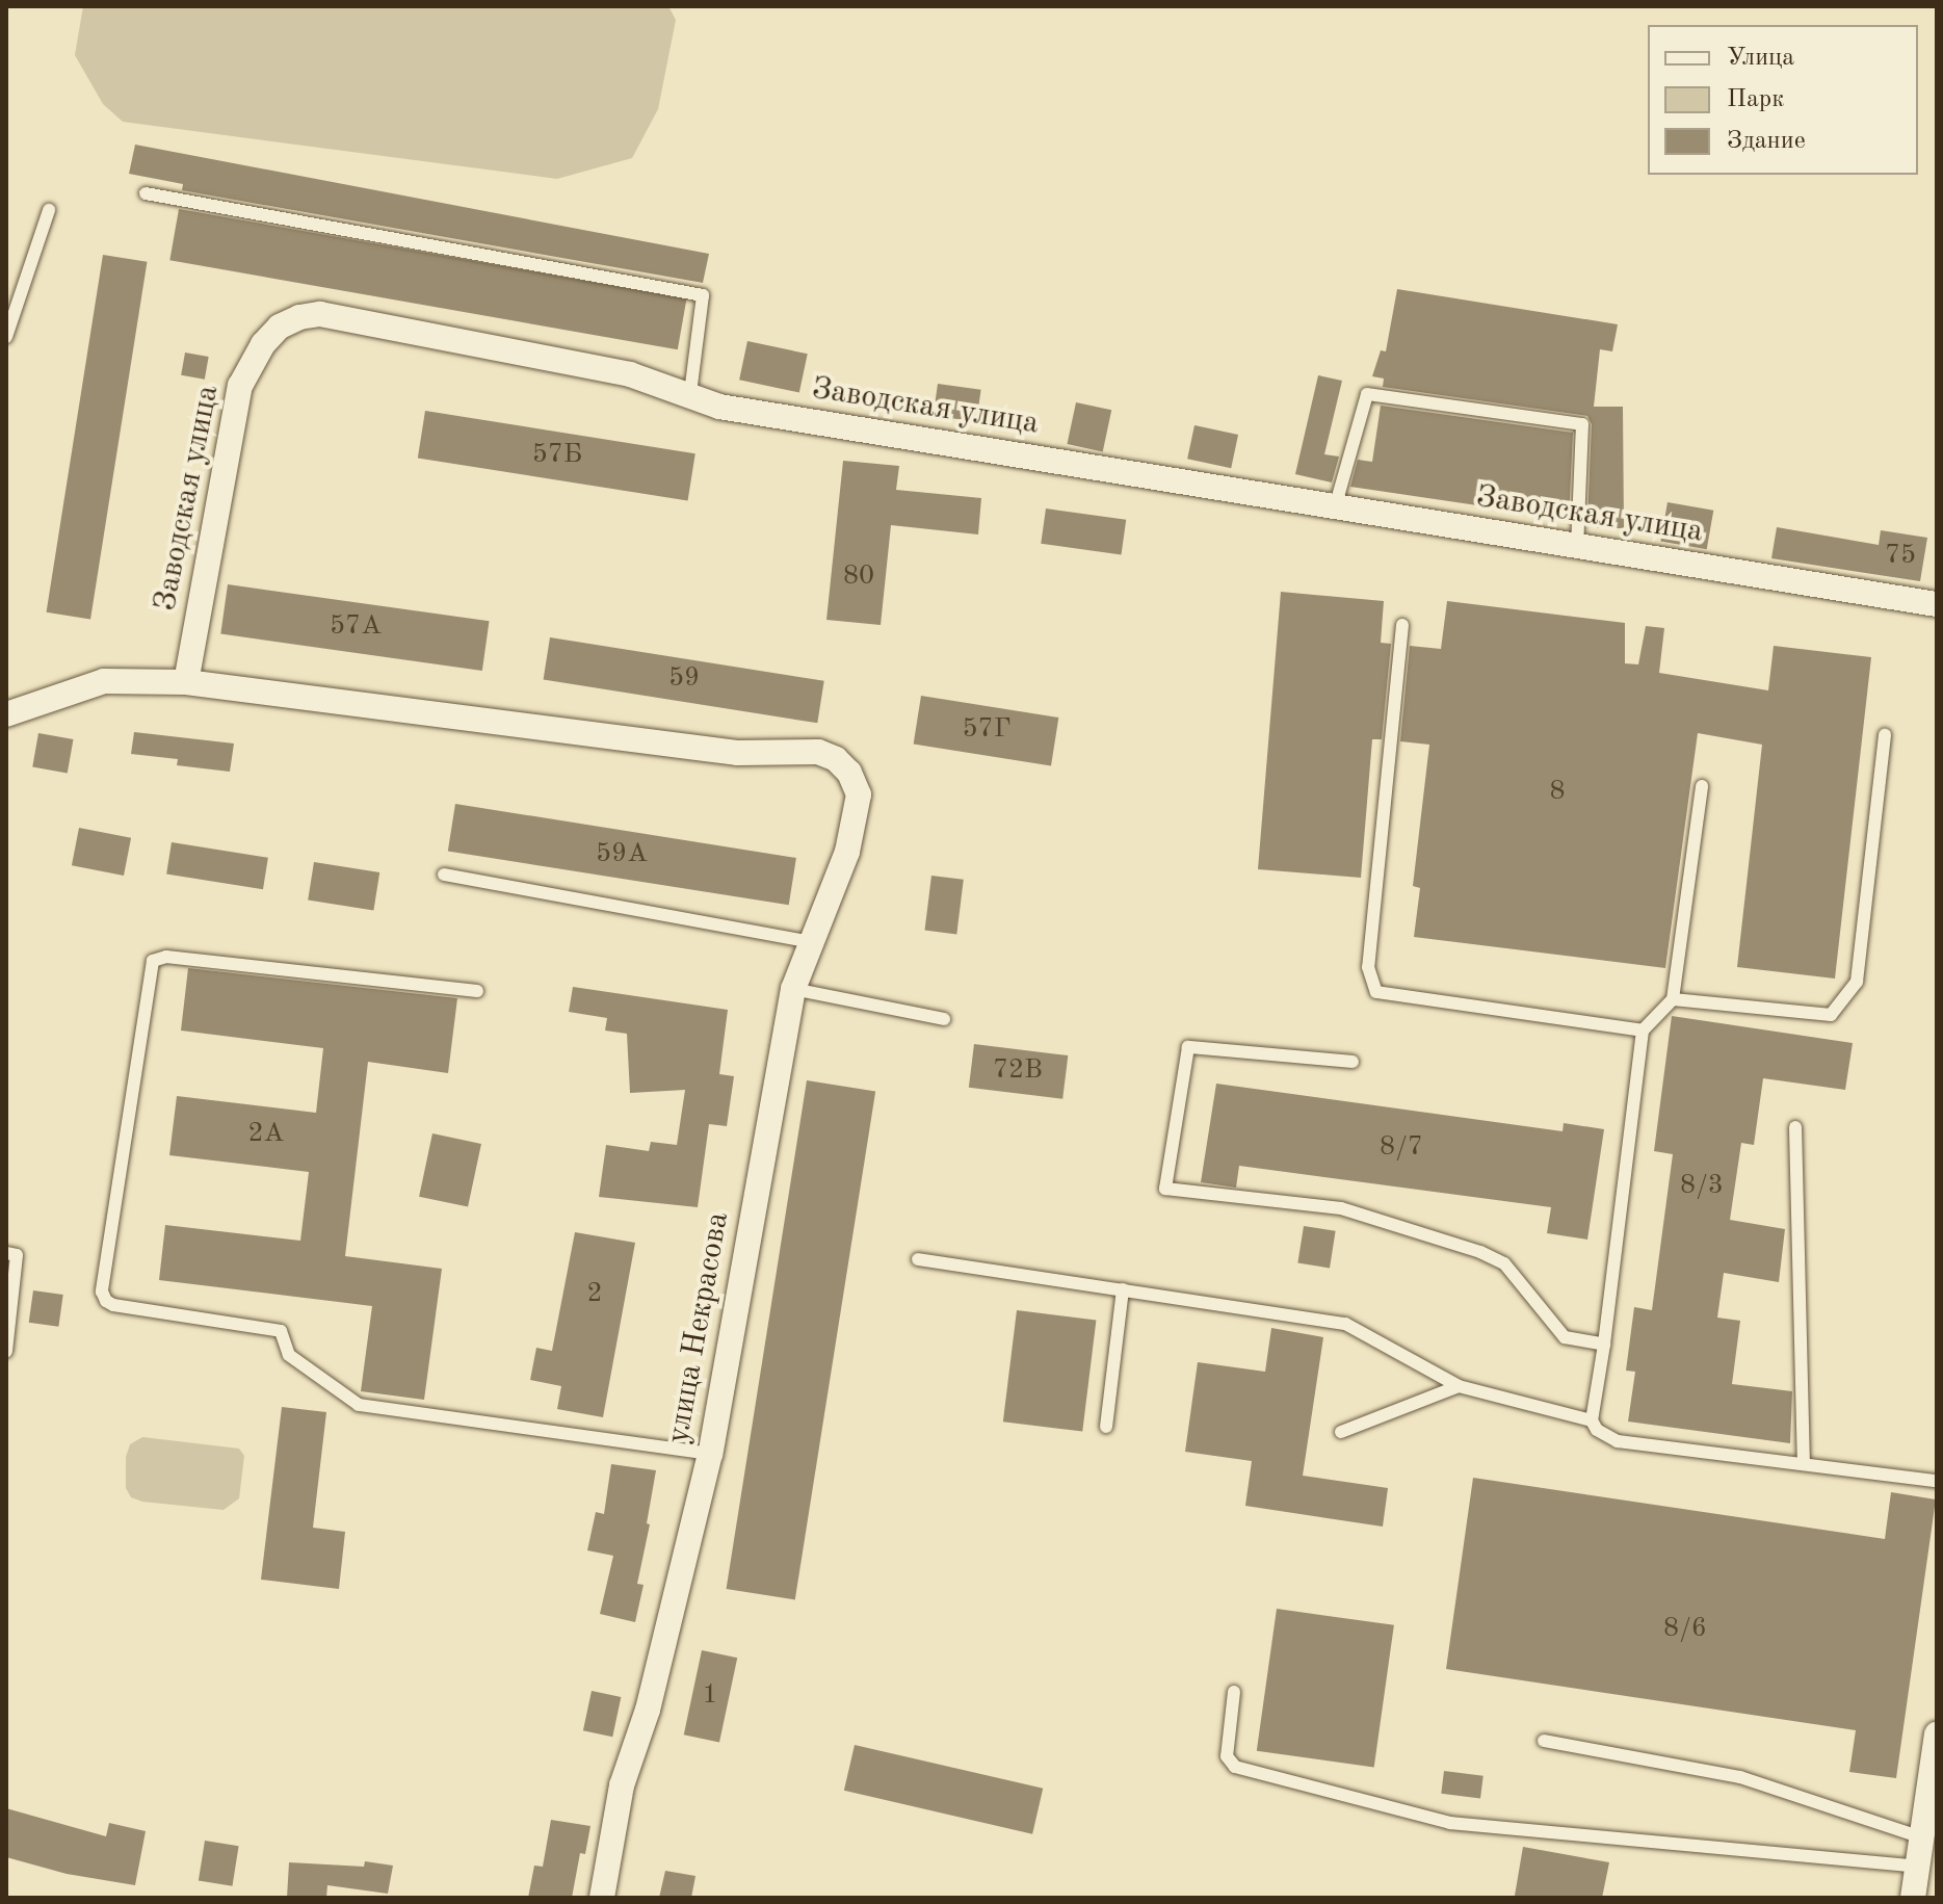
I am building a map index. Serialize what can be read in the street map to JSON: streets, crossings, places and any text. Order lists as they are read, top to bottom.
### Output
{
  "streets": {
    "street": ["Заводская улица", "улица Некрасова"]
  },
  "crossings": [
    ["Заводская улица", "улица Некрасова"]
  ],
  "house_numbers": [
    "57Б",
    "75",
    "80",
    "57А",
    "59",
    "57Г",
    "8",
    "59А",
    "72В",
    "2А",
    "8/7",
    "8/3",
    "2",
    "8/6",
    "1"
  ],
  "legend": ["Улица", "Парк", "Здание"]
}
